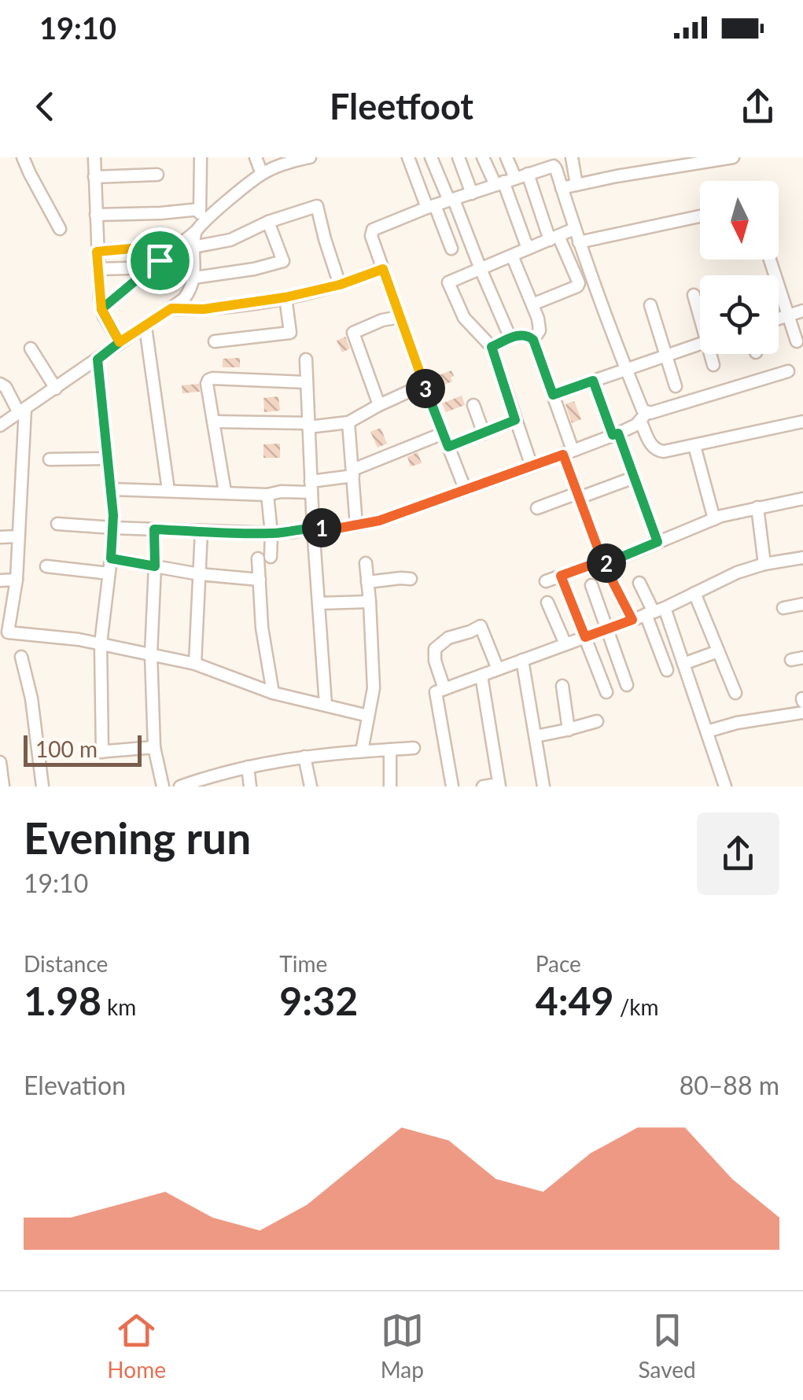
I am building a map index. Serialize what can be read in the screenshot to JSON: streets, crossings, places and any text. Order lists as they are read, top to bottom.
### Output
{
  "scale_bar": "100 m",
  "north": "bottom",
  "page": {
    "status": "19:10",
    "header": "Fleetfoot",
    "pins": ["3", "1", "2"],
    "scale": "100 m",
    "heading": ["Evening run", "19:10"],
    "stats": [
      ["Distance", "1.98 km"],
      ["Time", "9:32"],
      ["Pace", "4:49 /km"]
    ],
    "chart": ["Elevation", "80–88 m"],
    "tabs": ["Home", "Map", "Saved"]
  }
}
